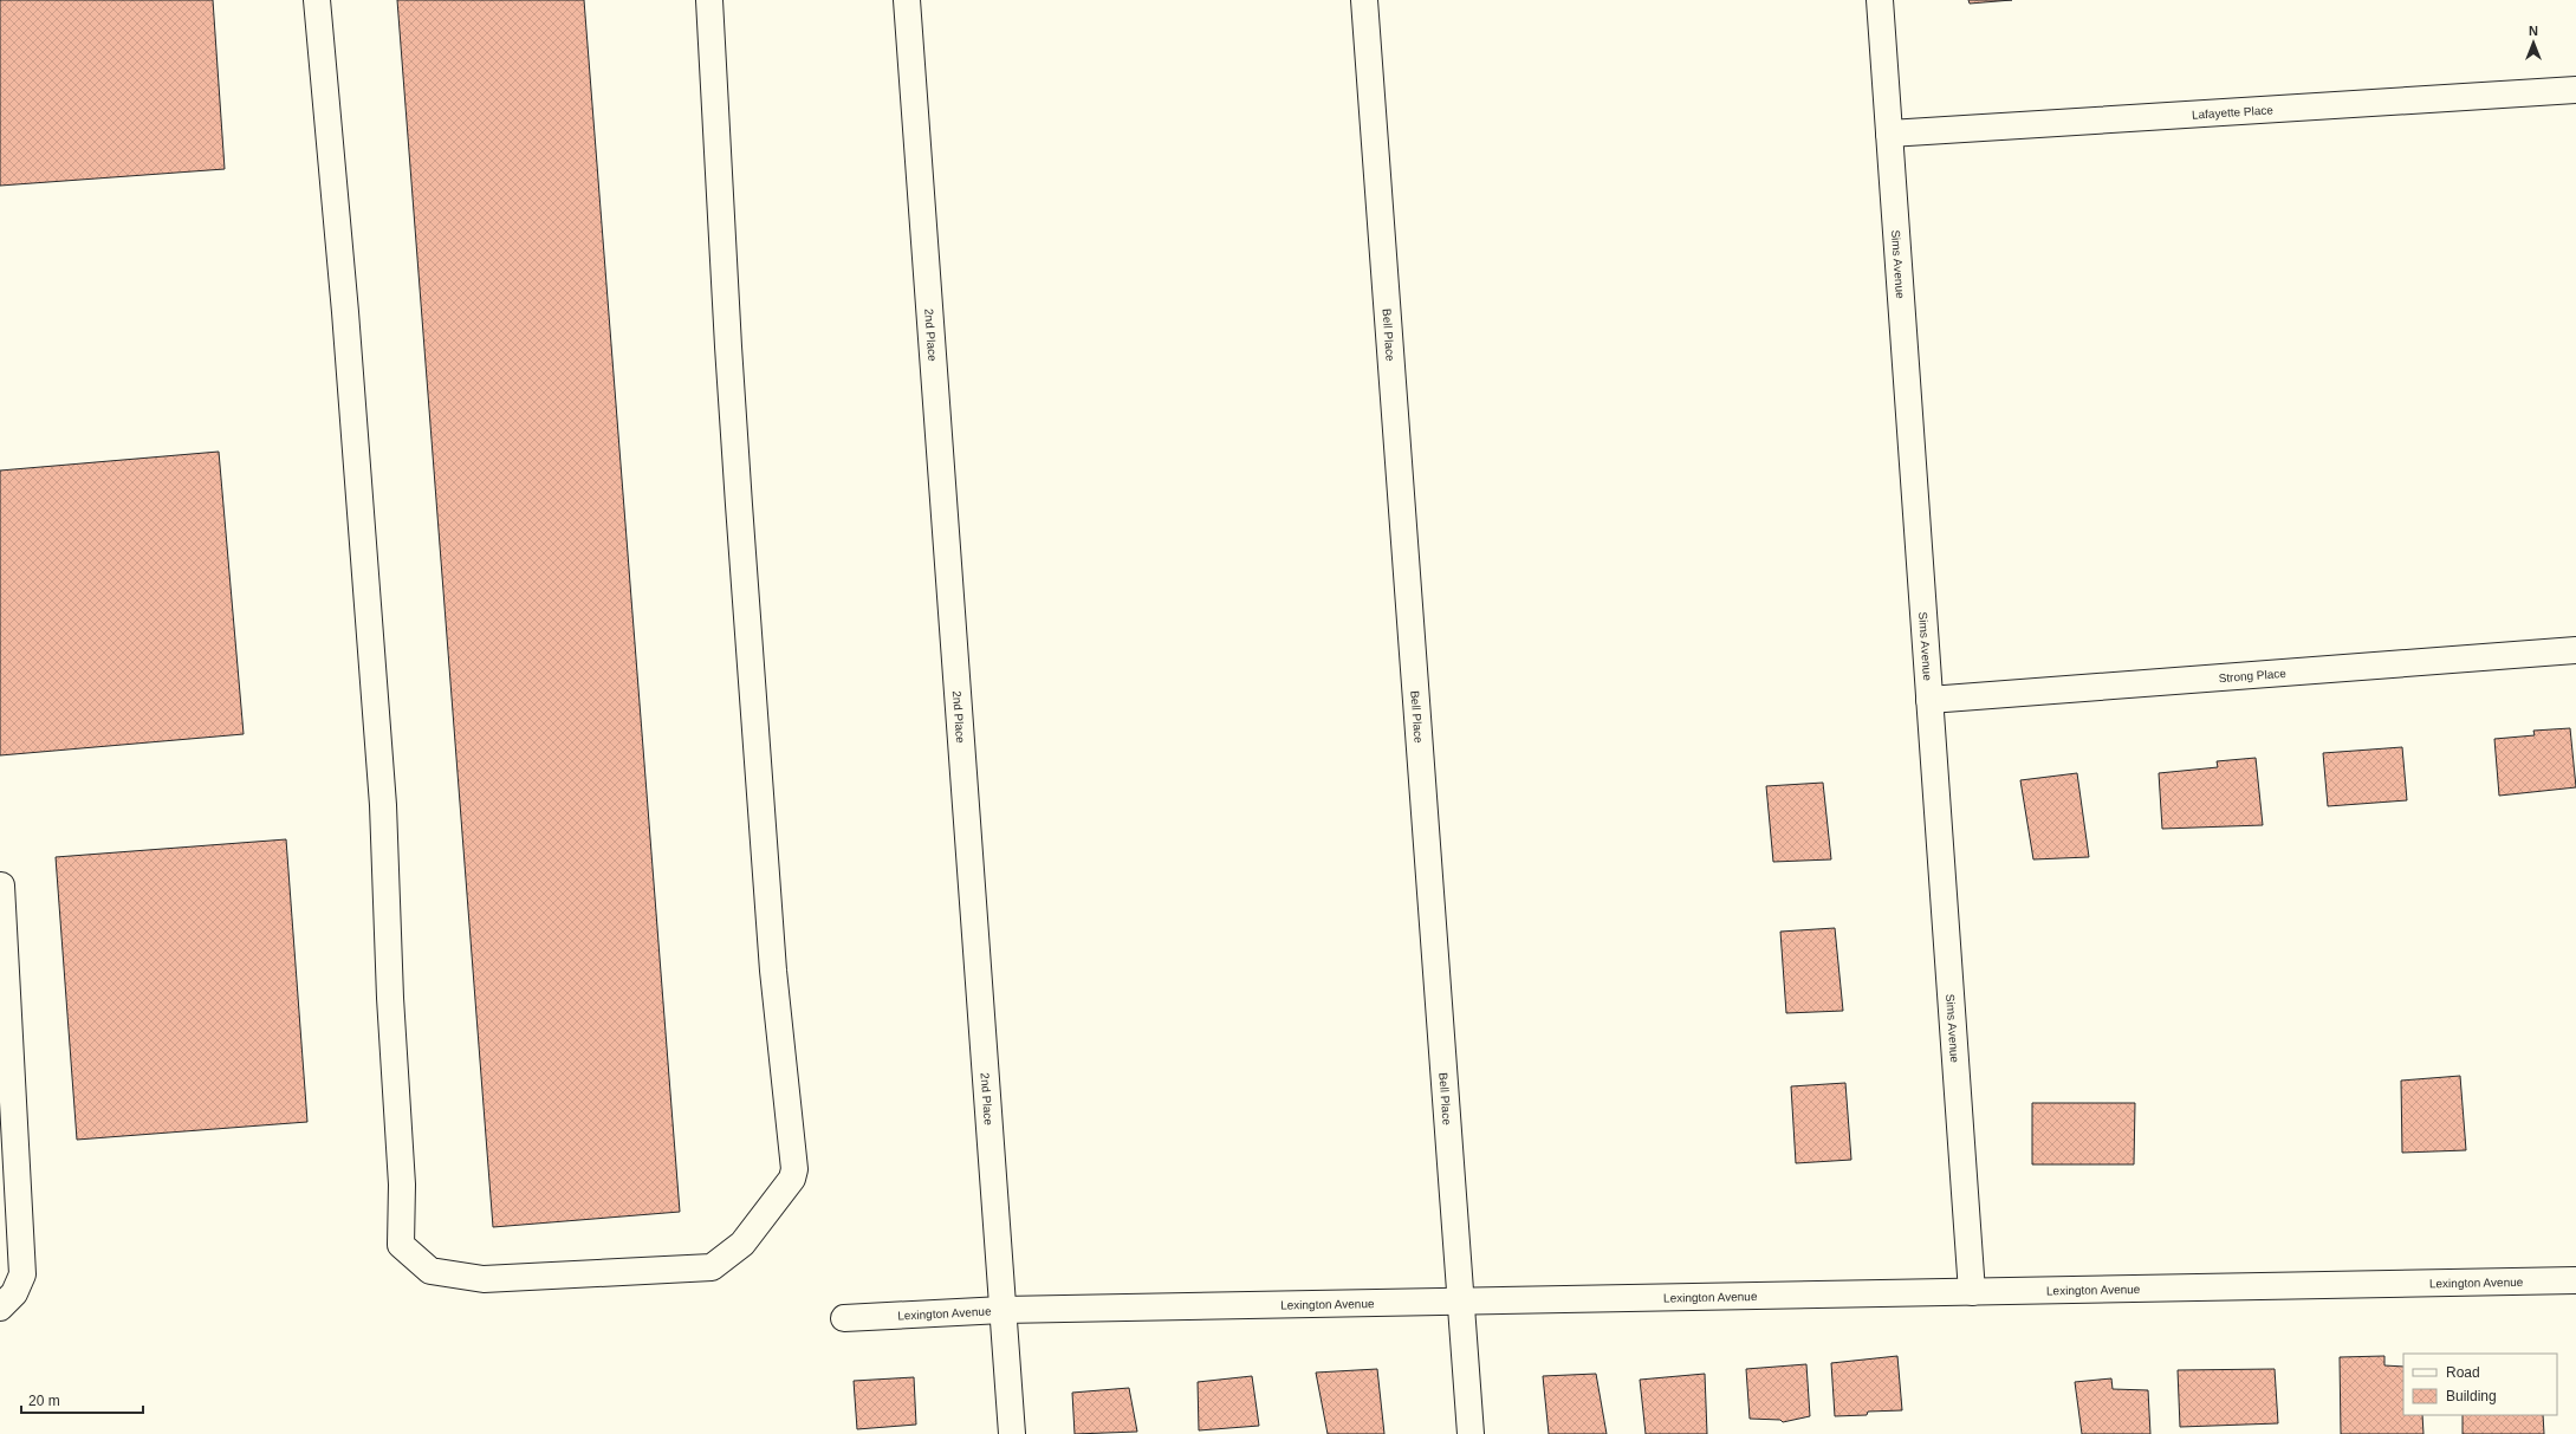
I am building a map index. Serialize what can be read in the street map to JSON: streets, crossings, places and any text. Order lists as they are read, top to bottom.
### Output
{
  "streets": {
    "street": [
      "Lafayette Place",
      "Sims Avenue",
      "2nd Place",
      "Bell Place",
      "Strong Place",
      "Lexington Avenue"
    ]
  },
  "crossings": [
    ["Lafayette Place", "Sims Avenue"],
    ["Sims Avenue", "Strong Place"],
    ["Sims Avenue", "Lexington Avenue"],
    ["2nd Place", "Lexington Avenue"],
    ["Bell Place", "Lexington Avenue"]
  ],
  "legend": ["Road", "Building"],
  "scale_bar": "20 m",
  "north": "top"
}
